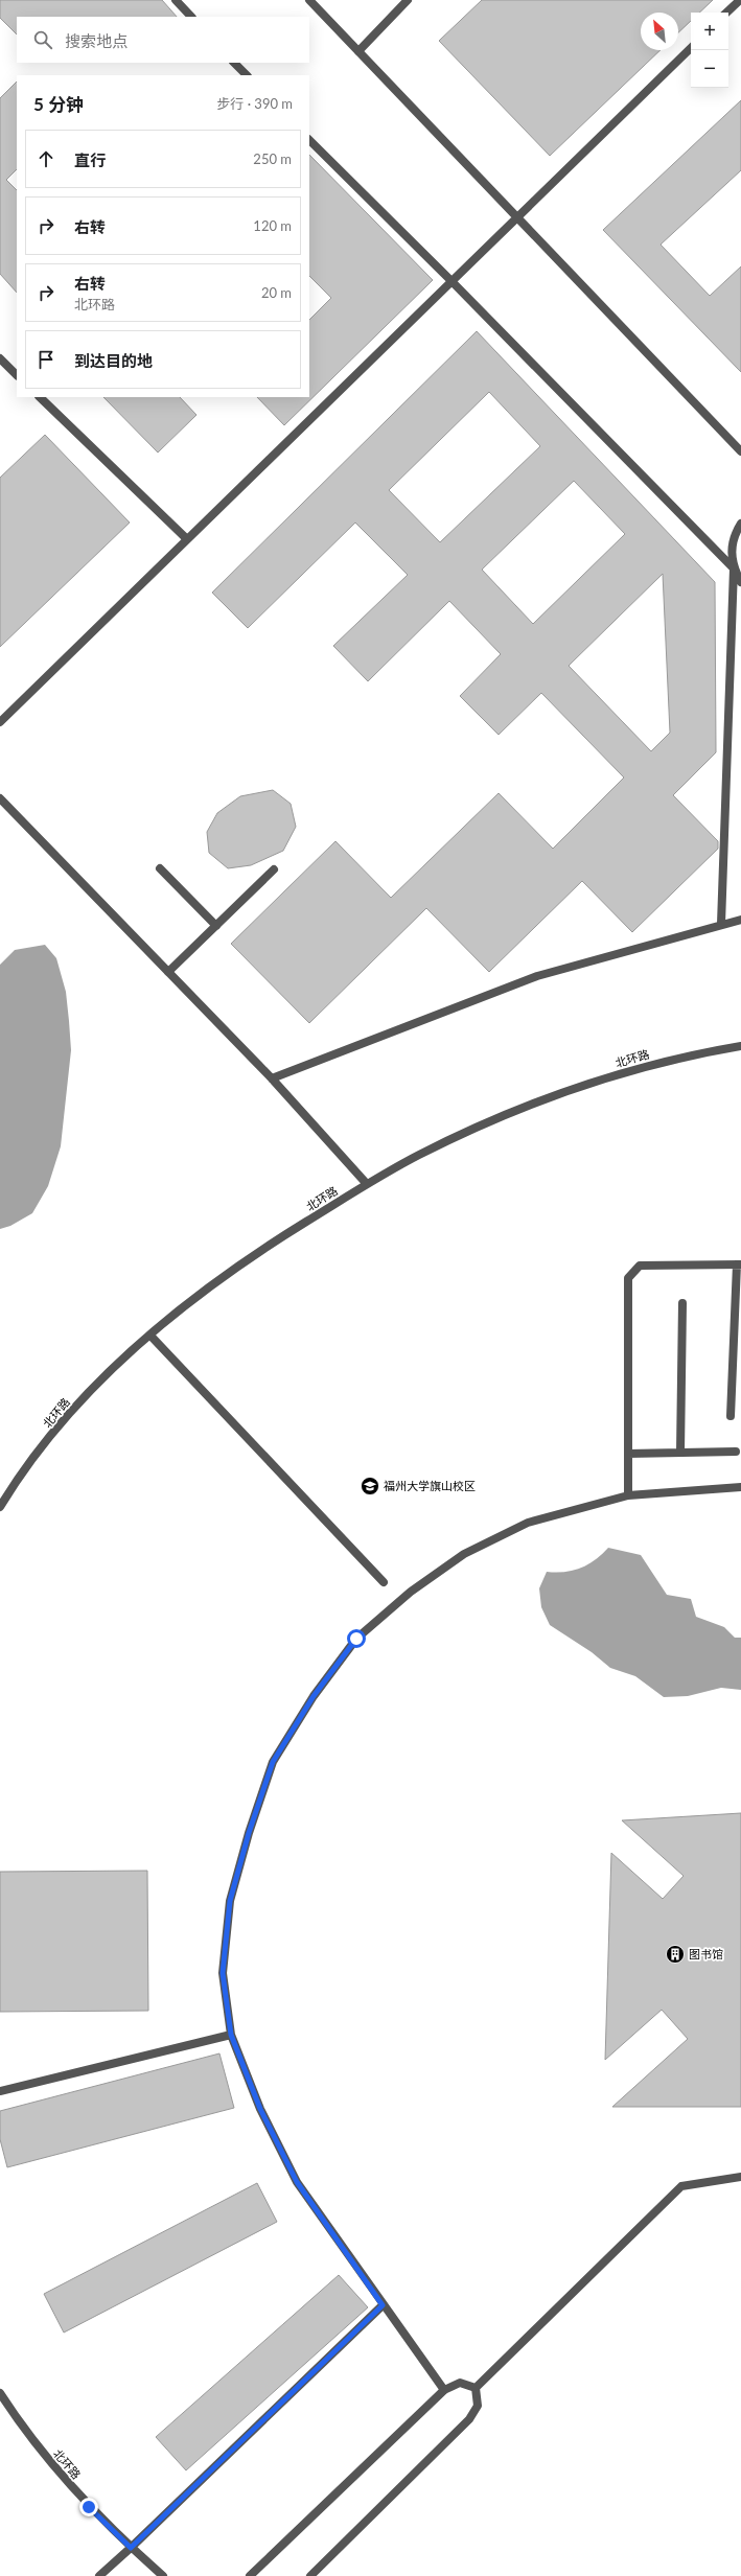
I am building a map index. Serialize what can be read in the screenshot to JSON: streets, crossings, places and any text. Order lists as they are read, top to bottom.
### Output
{
  "streets": {
    "street": ["北环路"]
  },
  "places": {
    "school or university": ["福州大学旗山校区"],
    "building": ["图书馆"]
  },
  "north": "top left",
  "page": {
    "map_buttons": ["+", "−"],
    "search": "搜索地点",
    "heading": ["5 分钟", "步行 · 390 m"],
    "list": [
      ["直行", "250 m"],
      ["右转", "120 m"],
      ["右转", "北环路", "20 m"],
      "到达目的地"
    ]
  }
}
